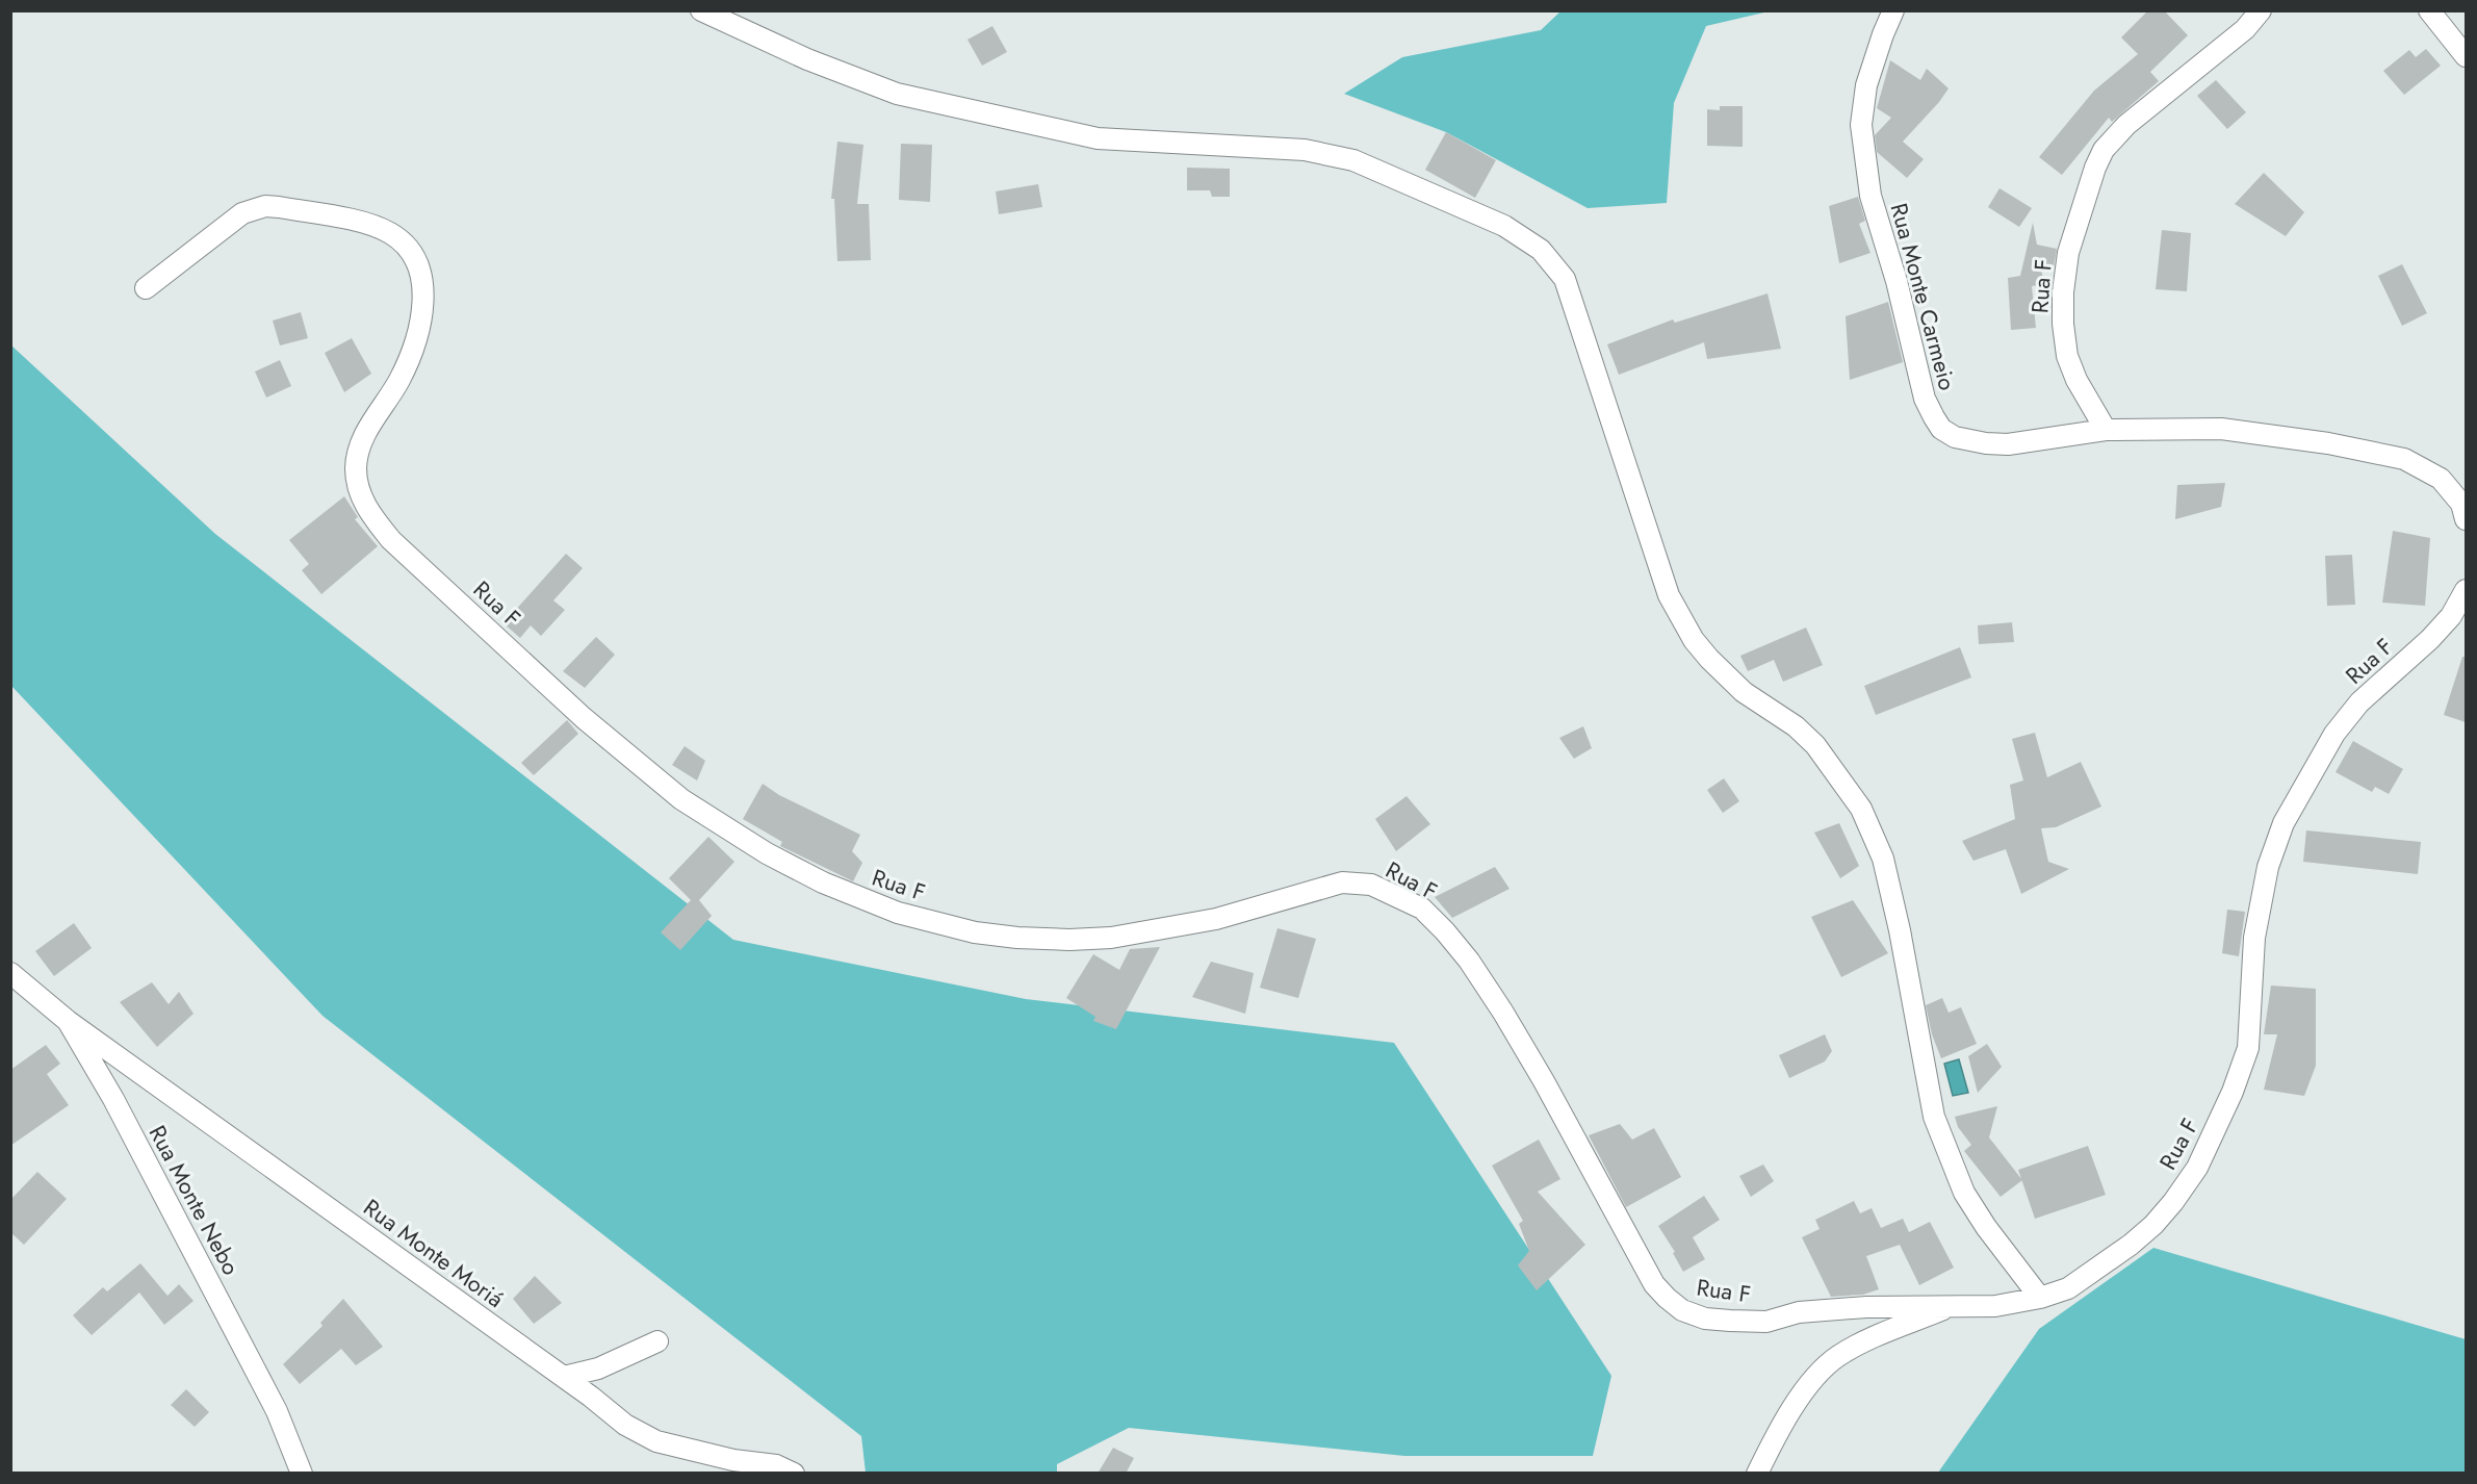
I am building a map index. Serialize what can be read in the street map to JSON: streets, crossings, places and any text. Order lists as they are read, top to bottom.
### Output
{
  "streets": {
    "street": [
      "Rua F",
      "Rua Monte Carmeio",
      "Rua Monte Nebo",
      "Rua Monte Moriá"
    ]
  },
  "crossings": [
    ["Rua F", "Rua Monte Carmeio"],
    ["Rua Monte Nebo", "Rua Monte Moriá"]
  ]
}
